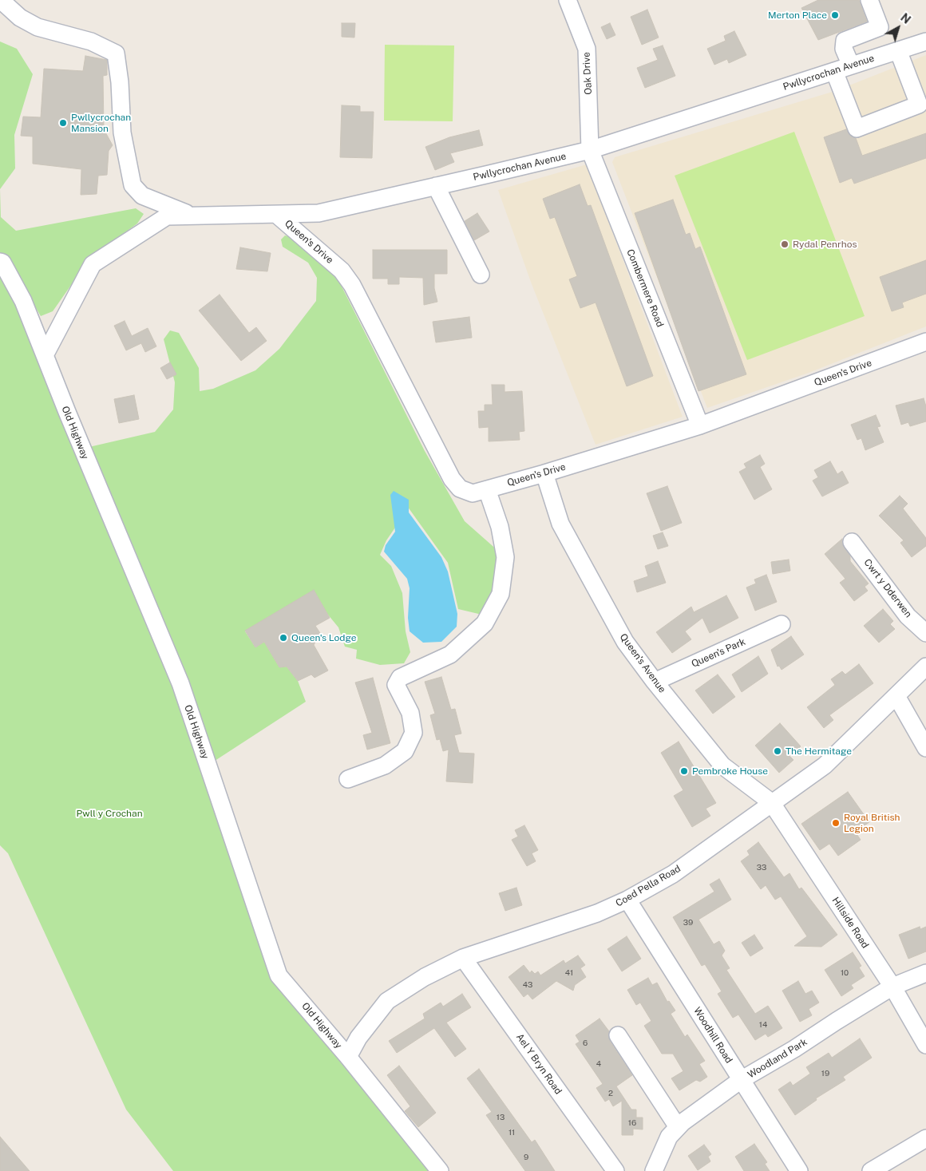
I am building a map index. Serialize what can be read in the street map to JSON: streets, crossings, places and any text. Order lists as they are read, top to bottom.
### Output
{
  "streets": {
    "street": [
      "Pwllycrochan Avenue",
      "Oak Drive",
      "Queen's Drive",
      "Combermere Road",
      "Old Highway",
      "Cwrt y Dderwen",
      "Queen's Park",
      "Queen's Avenue",
      "Coed Pella Road",
      "Hillside Road",
      "Woodhill Road",
      "Woodland Park",
      "Ael Y Bryn Road"
    ]
  },
  "crossings": [
    ["Pwllycrochan Avenue", "Oak Drive"],
    ["Pwllycrochan Avenue", "Queen's Drive"],
    ["Pwllycrochan Avenue", "Combermere Road"],
    ["Pwllycrochan Avenue", "Old Highway"],
    ["Oak Drive", "Combermere Road"],
    ["Queen's Drive", "Combermere Road"],
    ["Queen's Drive", "Queen's Avenue"],
    ["Old Highway", "Coed Pella Road"],
    ["Queen's Park", "Queen's Avenue"],
    ["Queen's Avenue", "Coed Pella Road"],
    ["Queen's Avenue", "Hillside Road"],
    ["Coed Pella Road", "Hillside Road"],
    ["Coed Pella Road", "Woodhill Road"],
    ["Coed Pella Road", "Ael Y Bryn Road"],
    ["Hillside Road", "Woodland Park"],
    ["Woodhill Road", "Woodland Park"]
  ],
  "parks": ["Pwll y Crochan"],
  "places": [
    "Merton Place",
    "Pwllycrochan Mansion",
    "Rydal Penrhos",
    "Queen's Lodge",
    "The Hermitage",
    "Pembroke House",
    "Royal British Legion"
  ],
  "house_numbers": [
    "33",
    "39",
    "41",
    "10",
    "43",
    "14",
    "6",
    "4",
    "19",
    "2",
    "13",
    "16",
    "11",
    "9"
  ],
  "north": "top right"
}
